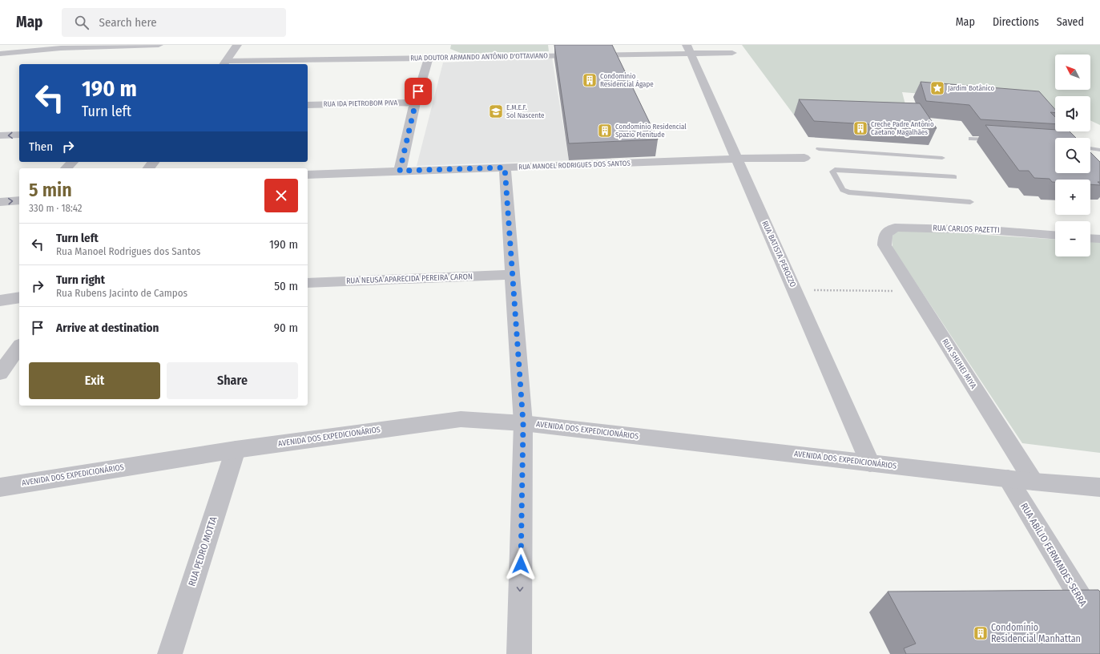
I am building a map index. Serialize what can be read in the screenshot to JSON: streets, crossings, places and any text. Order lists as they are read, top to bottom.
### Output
{
  "streets": {
    "street": [
      "RUA DOUTOR ARMANDO ANTÔNIO D'OTTAVIANO",
      "RUA IDA PIETROBOM PIVA",
      "RUA MANOEL RODRIGUES DOS SANTOS",
      "RUA CARLOS PAZETTI",
      "RUA BATISTA PEROZZO",
      "RUA NEUSA APARECIDA PEREIRA CARON",
      "RUA SHUHEI MIYA",
      "AVENIDA DOS EXPEDICIONÁRIOS",
      "RUA PEDRO MOTTA",
      "RUA ABÍLIO FERNANDES SERRA"
    ]
  },
  "crossings": [
    ["RUA DOUTOR ARMANDO ANTÔNIO D'OTTAVIANO", "RUA BATISTA PEROZZO"],
    ["RUA MANOEL RODRIGUES DOS SANTOS", "RUA BATISTA PEROZZO"],
    ["RUA CARLOS PAZETTI", "RUA SHUHEI MIYA"],
    ["RUA BATISTA PEROZZO", "AVENIDA DOS EXPEDICIONÁRIOS"],
    ["RUA SHUHEI MIYA", "AVENIDA DOS EXPEDICIONÁRIOS"],
    ["AVENIDA DOS EXPEDICIONÁRIOS", "RUA PEDRO MOTTA"],
    ["AVENIDA DOS EXPEDICIONÁRIOS", "RUA ABÍLIO FERNANDES SERRA"]
  ],
  "places": {
    "building": [
      "Condominio Residencial Ágape",
      "Creche Padre Antônio Caetano Magalhães",
      "Condomínio Residencial Spazio Plenitude",
      "Condomínio Residencial Manhattan"
    ],
    "place": ["Jardim Botânico"],
    "school or university": ["E.M.E.F. Sol Nascente"]
  },
  "north": "top left",
  "page": {
    "header": "Map",
    "search": "Search here",
    "nav": ["Map", "Directions", "Saved"],
    "map_buttons": ["+", "−"],
    "turn": ["190 m", "Turn left"],
    "then": "Then",
    "heading": ["5 min", "330 m · 18:42"],
    "list": [
      {
        "name": "Turn left",
        "note": "Rua Manoel Rodrigues dos Santos",
        "value": "190 m"
      },
      {
        "name": "Turn right",
        "note": "Rua Rubens Jacinto de Campos",
        "value": "50 m"
      },
      {
        "name": "Arrive at destination",
        "value": "90 m"
      }
    ],
    "buttons": ["Exit", "Share"]
  }
}
